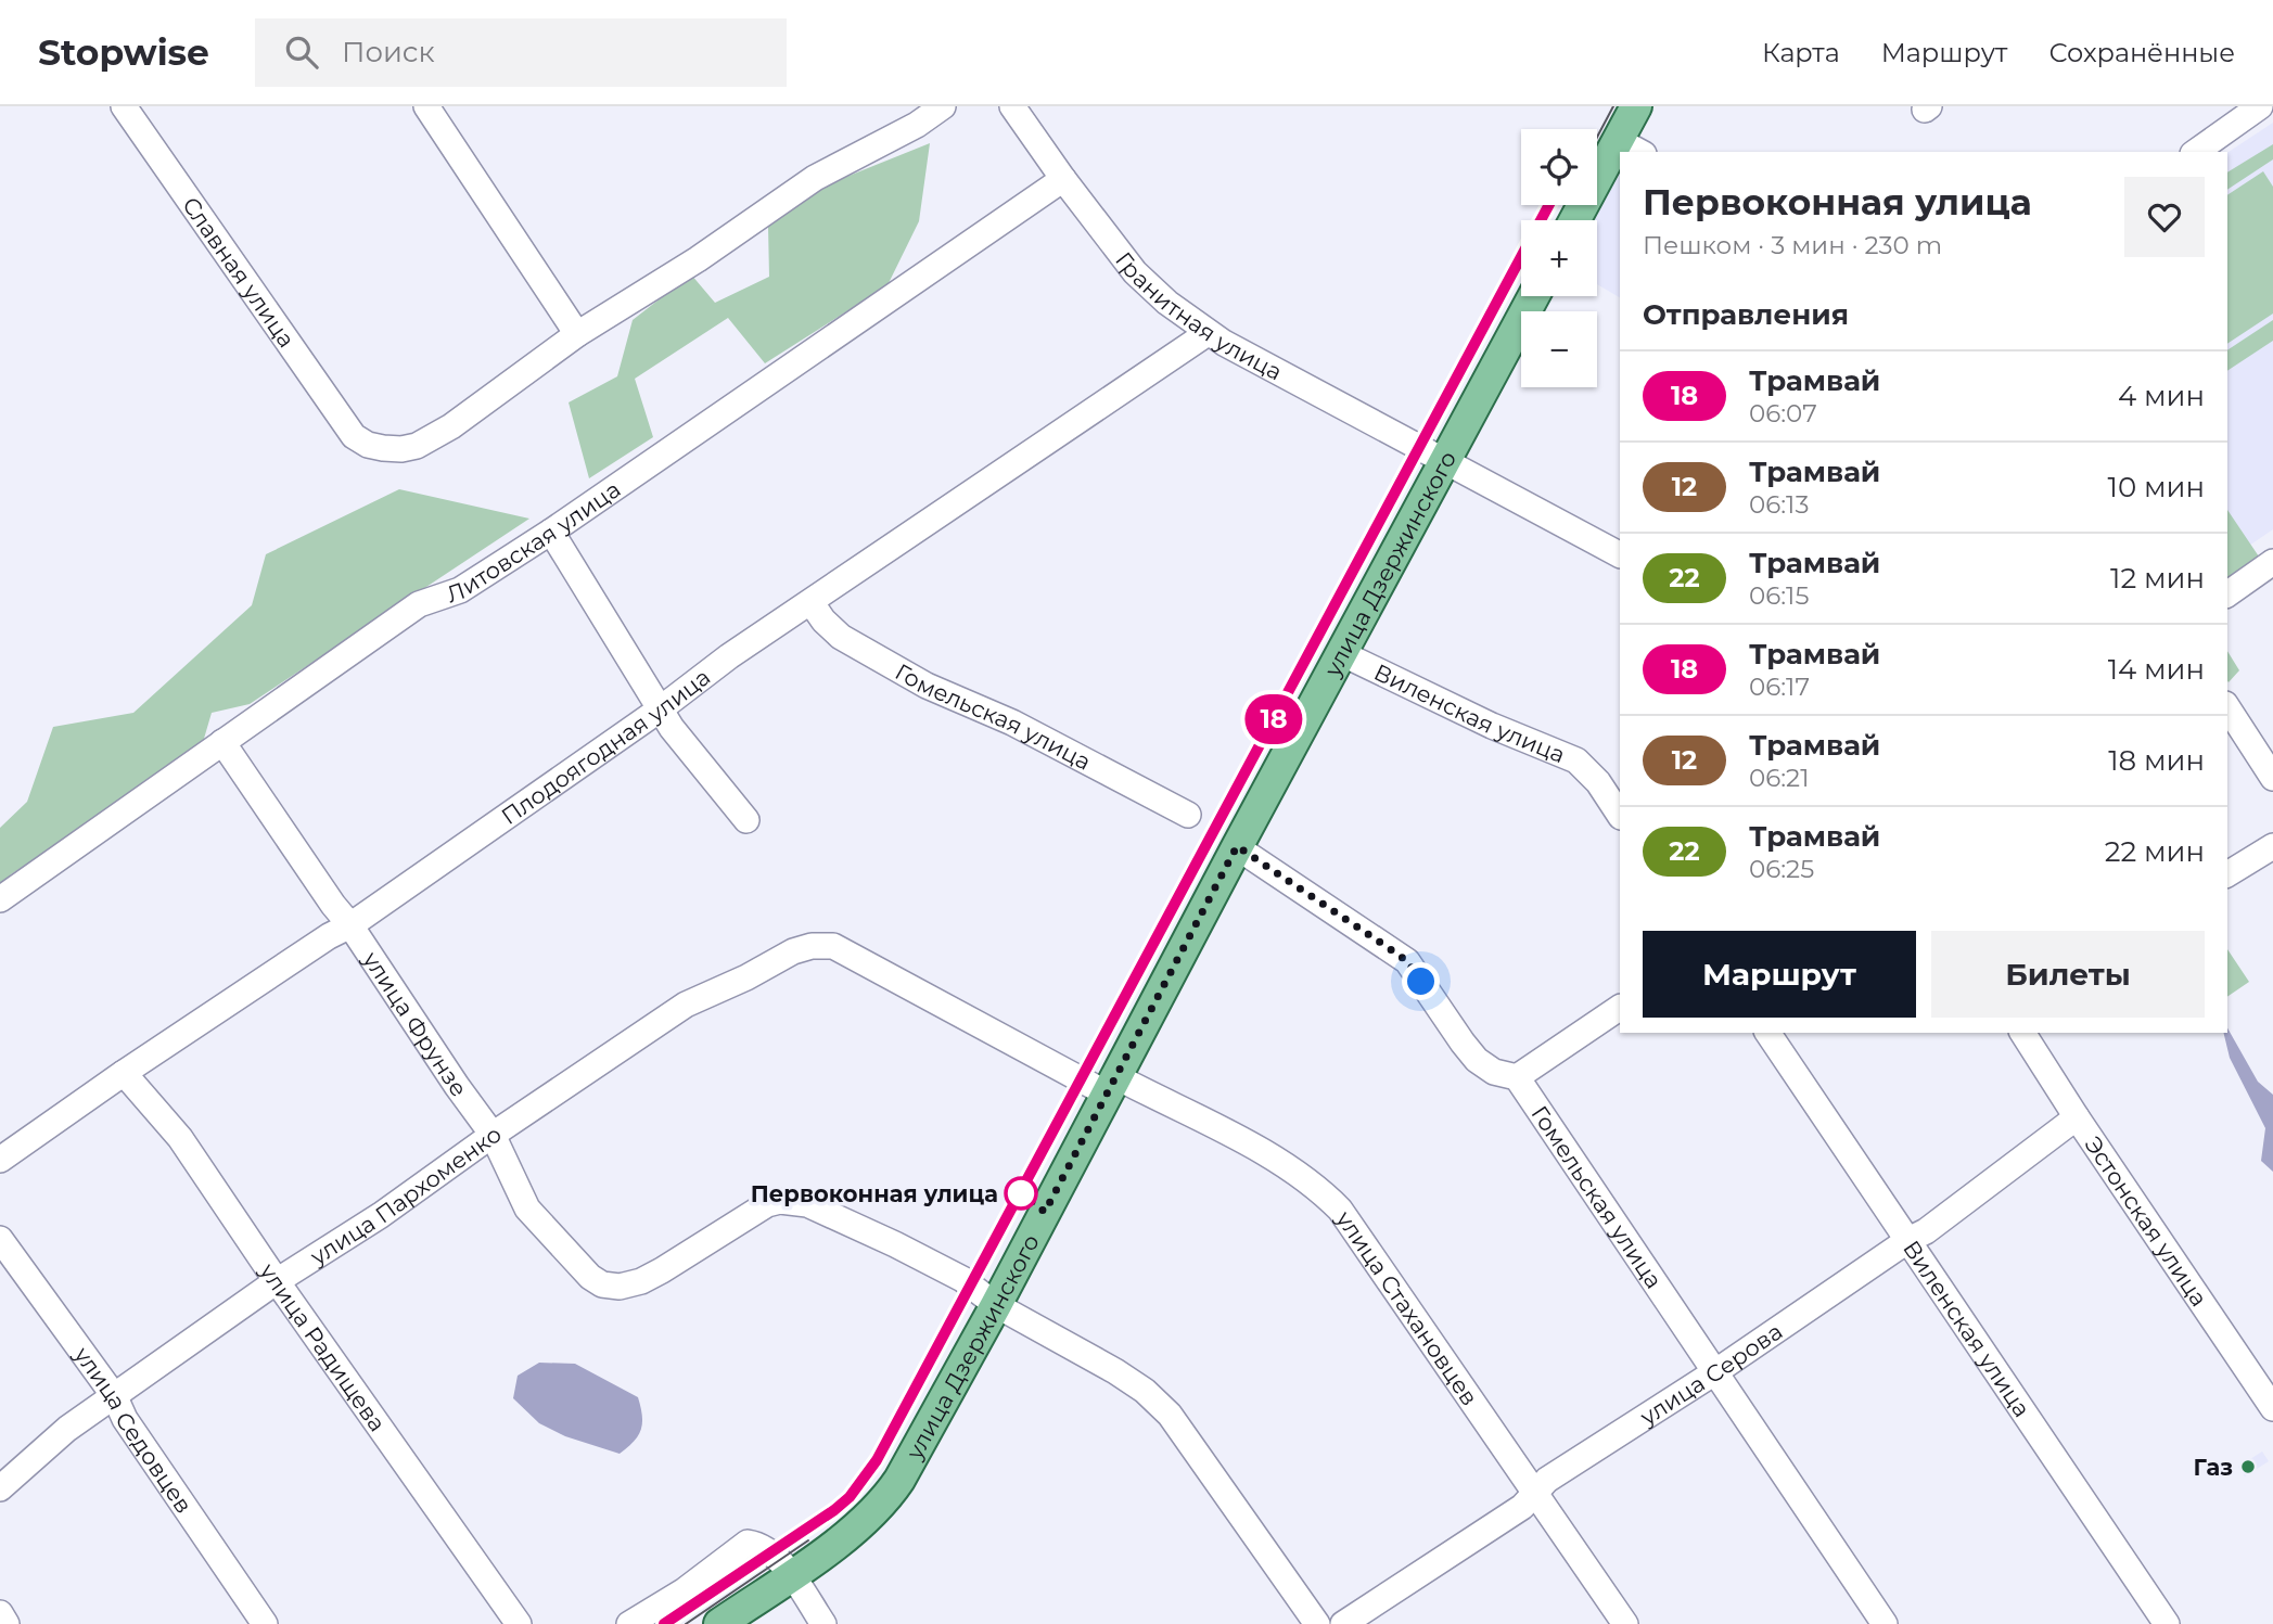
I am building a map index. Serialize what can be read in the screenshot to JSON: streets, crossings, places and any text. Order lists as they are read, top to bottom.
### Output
{
  "streets": {
    "main road": ["улица Дзержинского"],
    "street": [
      "Славная улица",
      "Гранитная улица",
      "Литовская улица",
      "Виленская улица",
      "Гомельская улица",
      "Плодоягодная улица",
      "улица Фрунзе",
      "улица Пархоменко",
      "Эстонская улица",
      "улица Стахановцев",
      "улица Радищева",
      "улица Серова",
      "улица Седовцев"
    ]
  },
  "crossings": [
    ["Гранитная улица", "Литовская улица"],
    ["Гранитная улица", "улица Дзержинского"],
    ["Гранитная улица", "Плодоягодная улица"],
    ["Литовская улица", "улица Фрунзе"],
    ["улица Дзержинского", "Виленская улица"],
    ["улица Дзержинского", "улица Фрунзе"],
    ["улица Дзержинского", "улица Стахановцев"],
    ["Виленская улица", "улица Серова"],
    ["Гомельская улица", "Плодоягодная улица"],
    ["Гомельская улица", "улица Серова"],
    ["Плодоягодная улица", "улица Фрунзе"],
    ["Плодоягодная улица", "улица Радищева"],
    ["улица Фрунзе", "улица Пархоменко"],
    ["улица Пархоменко", "улица Стахановцев"],
    ["улица Пархоменко", "улица Радищева"],
    ["улица Пархоменко", "улица Седовцев"],
    ["Эстонская улица", "улица Серова"],
    ["улица Стахановцев", "улица Серова"]
  ],
  "places": ["Первоконная улица", "Газ"],
  "lines": ["tram line 18"],
  "page": {
    "header": "Stopwise",
    "search": "Поиск",
    "nav": ["Карта", "Маршрут", "Сохранённые"],
    "on_map": "18",
    "map_buttons": ["+", "−"],
    "heading": [
      ["Первоконная улица", "Пешком · 3 мин · 230 m"],
      "Отправления"
    ],
    "list": [
      {
        "mark": "18",
        "name": "Трамвай",
        "note": "06:07",
        "value": "4 мин"
      },
      {
        "mark": "12",
        "name": "Трамвай",
        "note": "06:13",
        "value": "10 мин"
      },
      {
        "mark": "22",
        "name": "Трамвай",
        "note": "06:15",
        "value": "12 мин"
      },
      {
        "mark": "18",
        "name": "Трамвай",
        "note": "06:17",
        "value": "14 мин"
      },
      {
        "mark": "12",
        "name": "Трамвай",
        "note": "06:21",
        "value": "18 мин"
      },
      {
        "mark": "22",
        "name": "Трамвай",
        "note": "06:25",
        "value": "22 мин"
      }
    ],
    "buttons": ["Маршрут", "Билеты"]
  }
}
